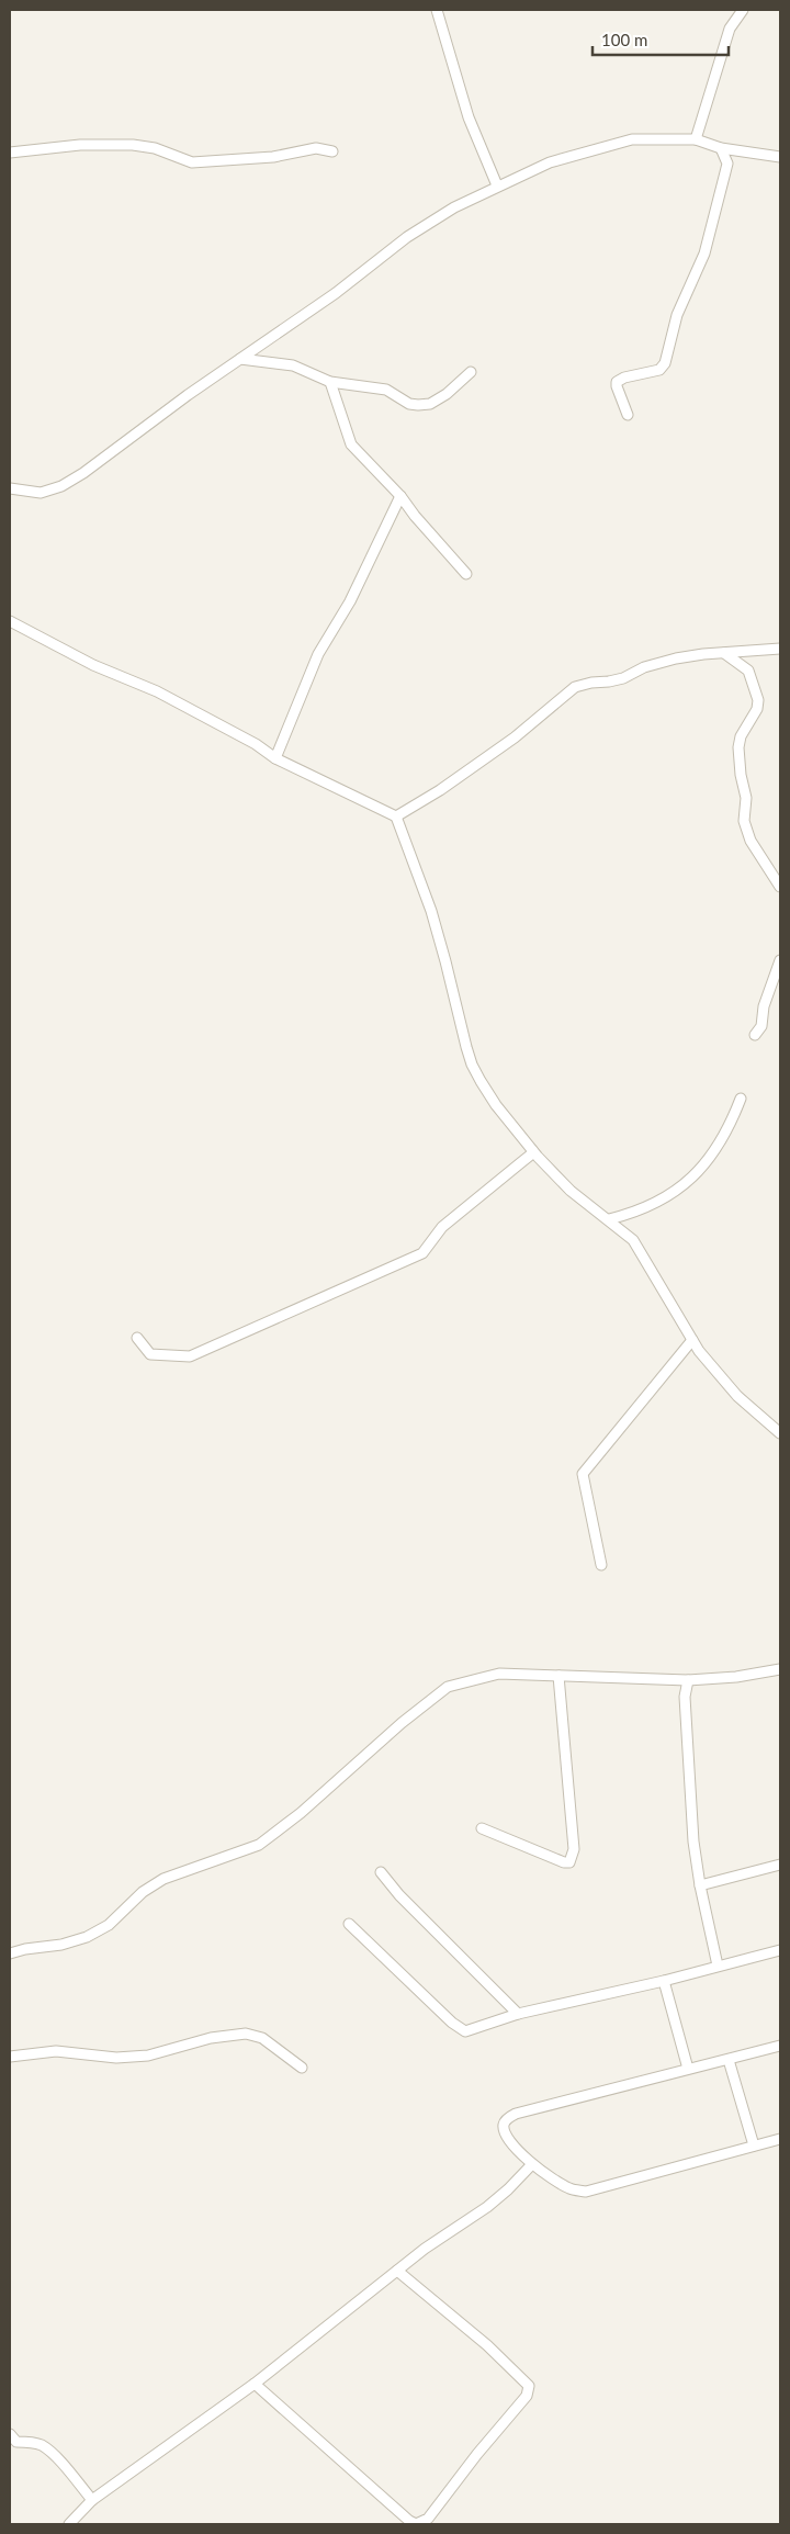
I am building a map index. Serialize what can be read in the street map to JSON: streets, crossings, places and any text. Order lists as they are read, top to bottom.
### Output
{
  "scale_bar": "100 m"
}
